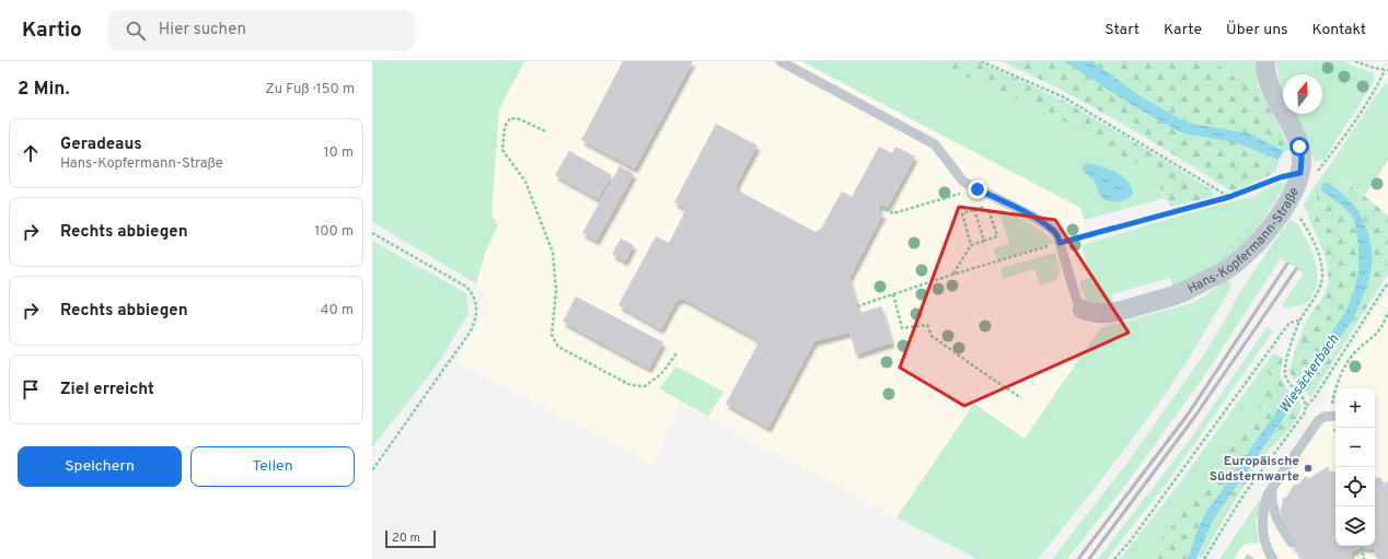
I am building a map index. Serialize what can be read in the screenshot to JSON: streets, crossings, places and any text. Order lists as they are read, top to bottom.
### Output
{
  "streets": {
    "street": ["Hans-Kopfermann-Straße"]
  },
  "water": ["Wiesäckerbach"],
  "places": ["Europäische Südsternwarte"],
  "scale_bar": "20 m",
  "north": "top",
  "page": {
    "header": "Kartio",
    "search": "Hier suchen",
    "nav": [
      "Start",
      "Karte",
      "Über uns",
      "Kontakt"
    ],
    "heading": ["2 Min.", "Zu Fuß · 150 m"],
    "list": [
      ["Geradeaus", "Hans-Kopfermann-Straße", "10 m"],
      ["Rechts abbiegen", "100 m"],
      ["Rechts abbiegen", "40 m"],
      "Ziel erreicht"
    ],
    "map_buttons": ["+", "−"],
    "buttons": ["Speichern", "Teilen"],
    "scale": "20 m"
  }
}
